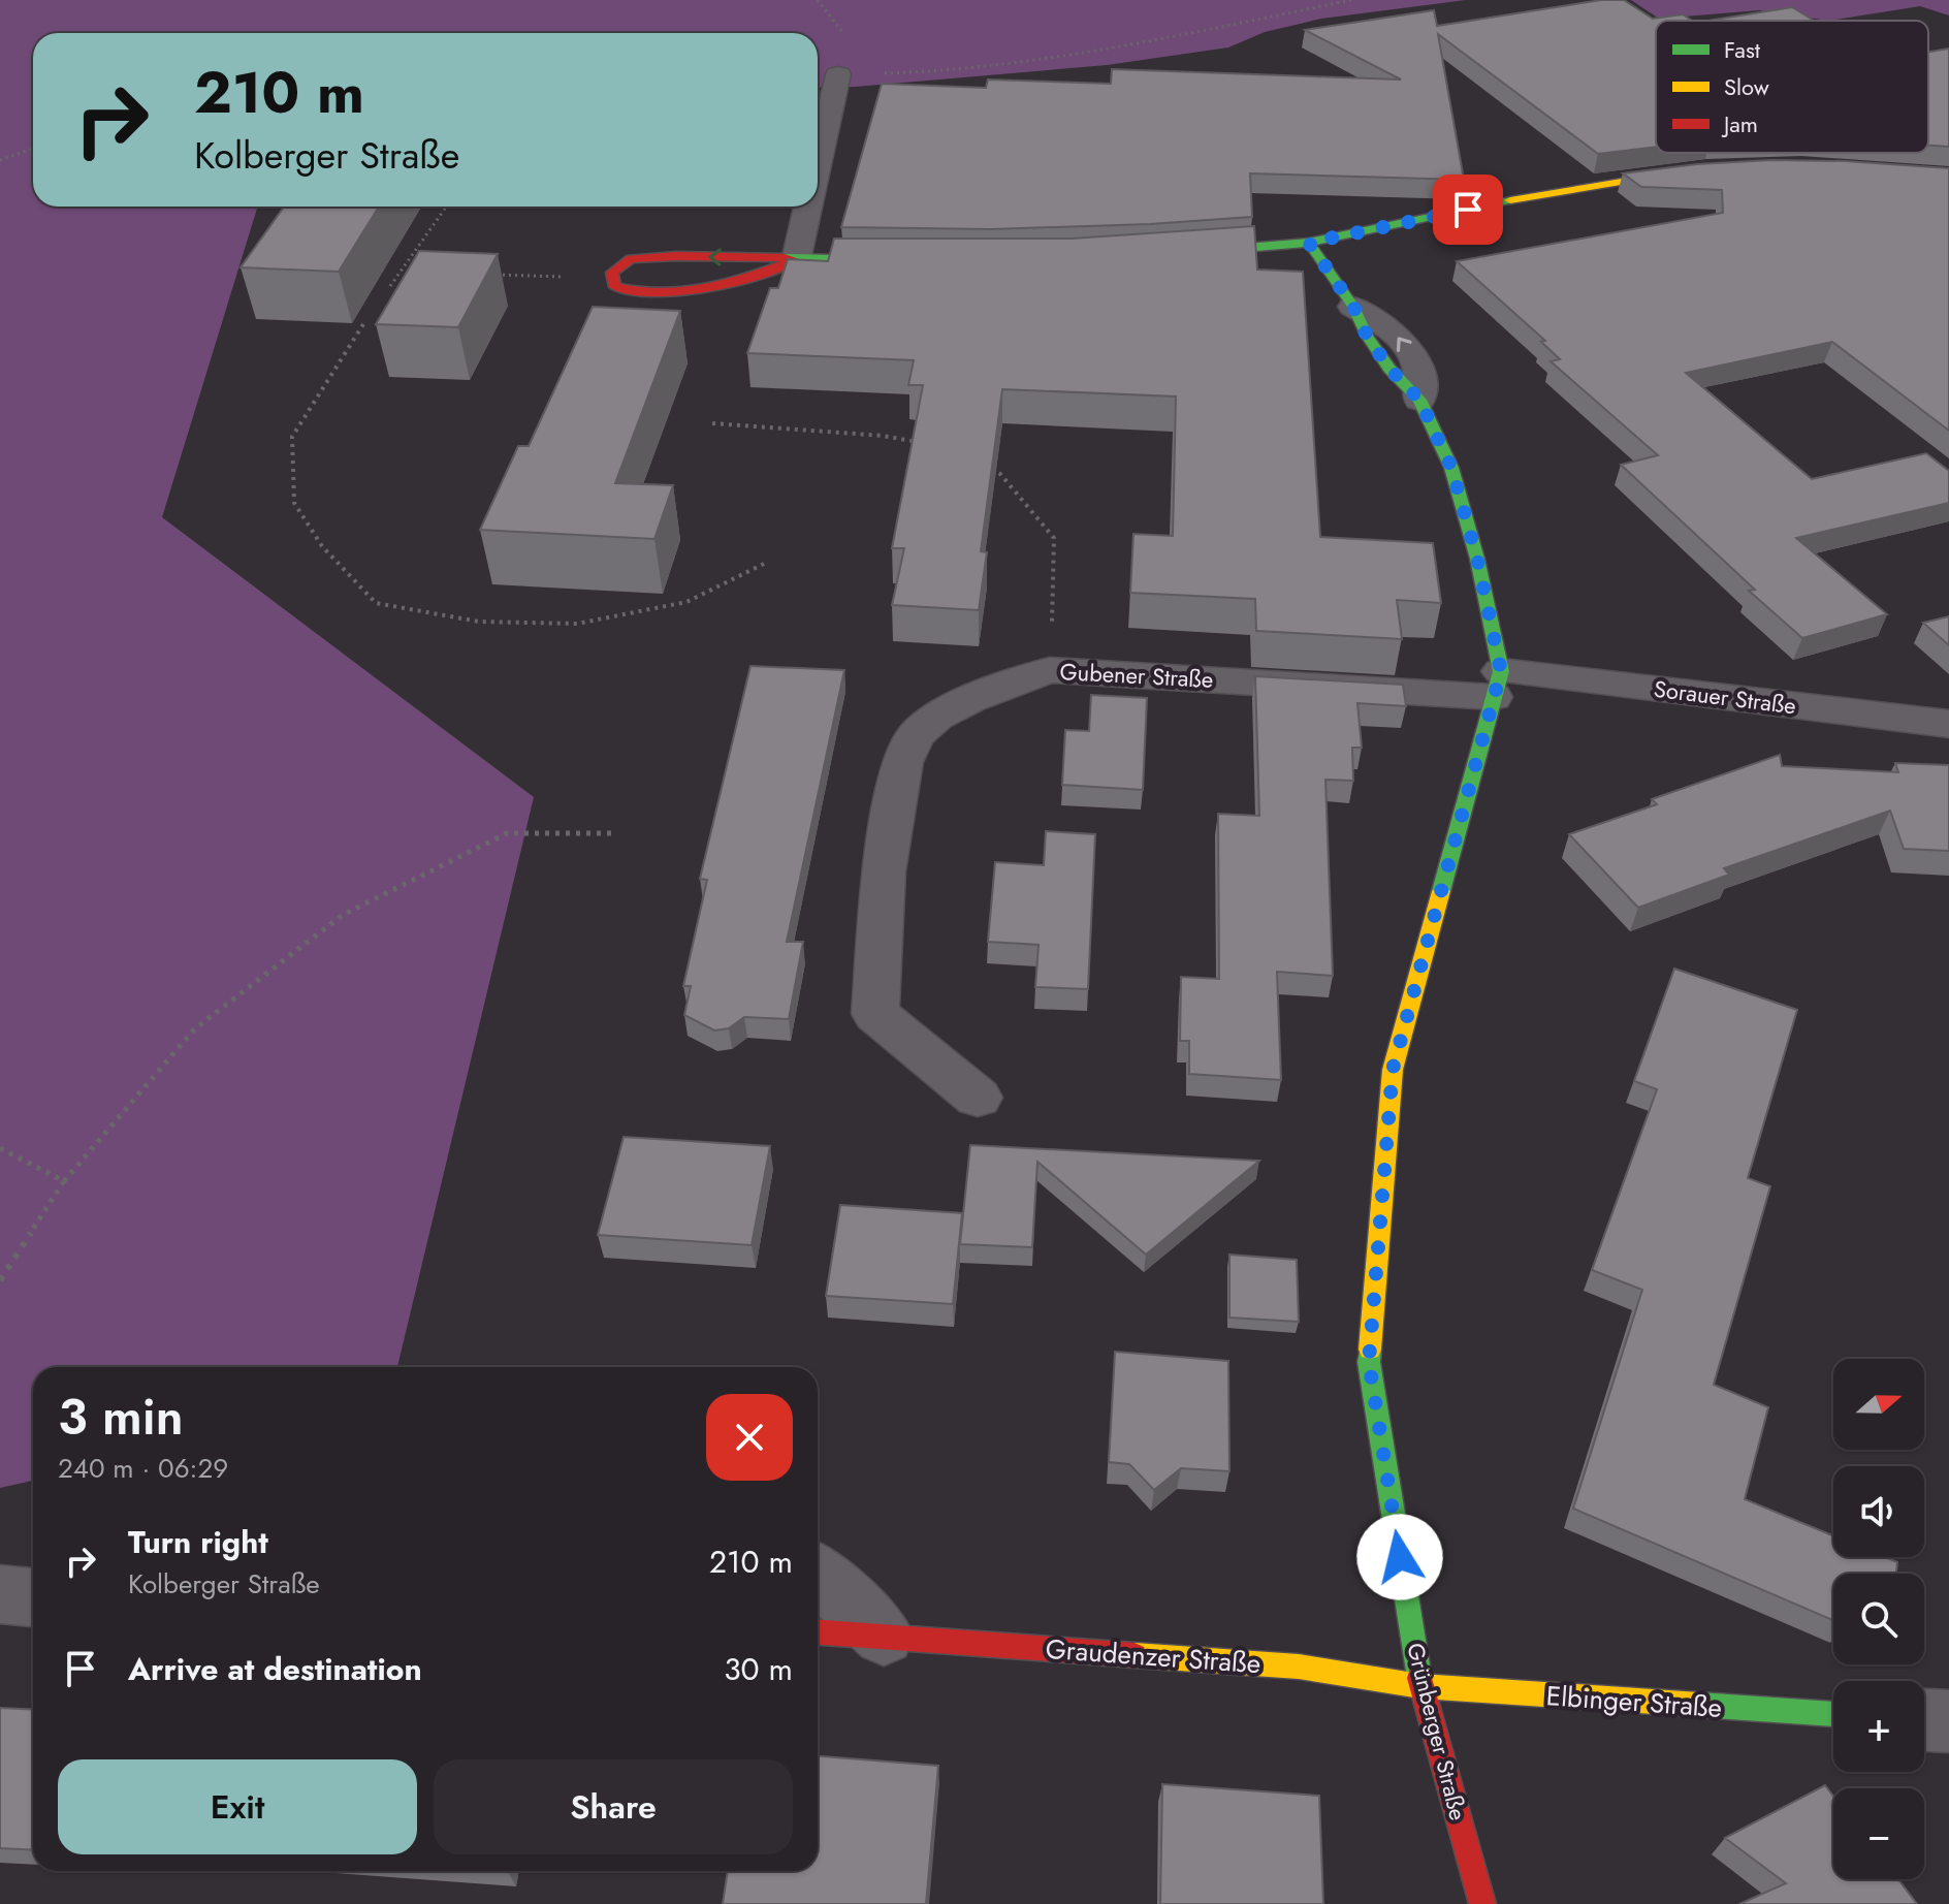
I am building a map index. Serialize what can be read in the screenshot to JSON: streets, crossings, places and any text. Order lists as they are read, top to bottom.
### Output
{
  "streets": {
    "street": [
      "Gubener Straße",
      "Sorauer Straße",
      "Graudenzer Straße",
      "Elbinger Straße",
      "Grünberger Straße"
    ]
  },
  "crossings": [
    ["Gubener Straße", "Sorauer Straße"],
    ["Gubener Straße", "Grünberger Straße"],
    ["Sorauer Straße", "Grünberger Straße"],
    ["Graudenzer Straße", "Elbinger Straße"],
    ["Graudenzer Straße", "Grünberger Straße"],
    ["Elbinger Straße", "Grünberger Straße"]
  ],
  "legend": ["Fast", "Slow", "Jam"],
  "north": "right",
  "page": {
    "turn": ["210 m", "Kolberger Straße"],
    "map_buttons": ["+", "−"],
    "heading": ["3 min", "240 m · 06:29"],
    "list": [
      {
        "name": "Turn right",
        "note": "Kolberger Straße",
        "value": "210 m"
      },
      {
        "name": "Arrive at destination",
        "value": "30 m"
      }
    ],
    "buttons": ["Exit", "Share"]
  }
}
